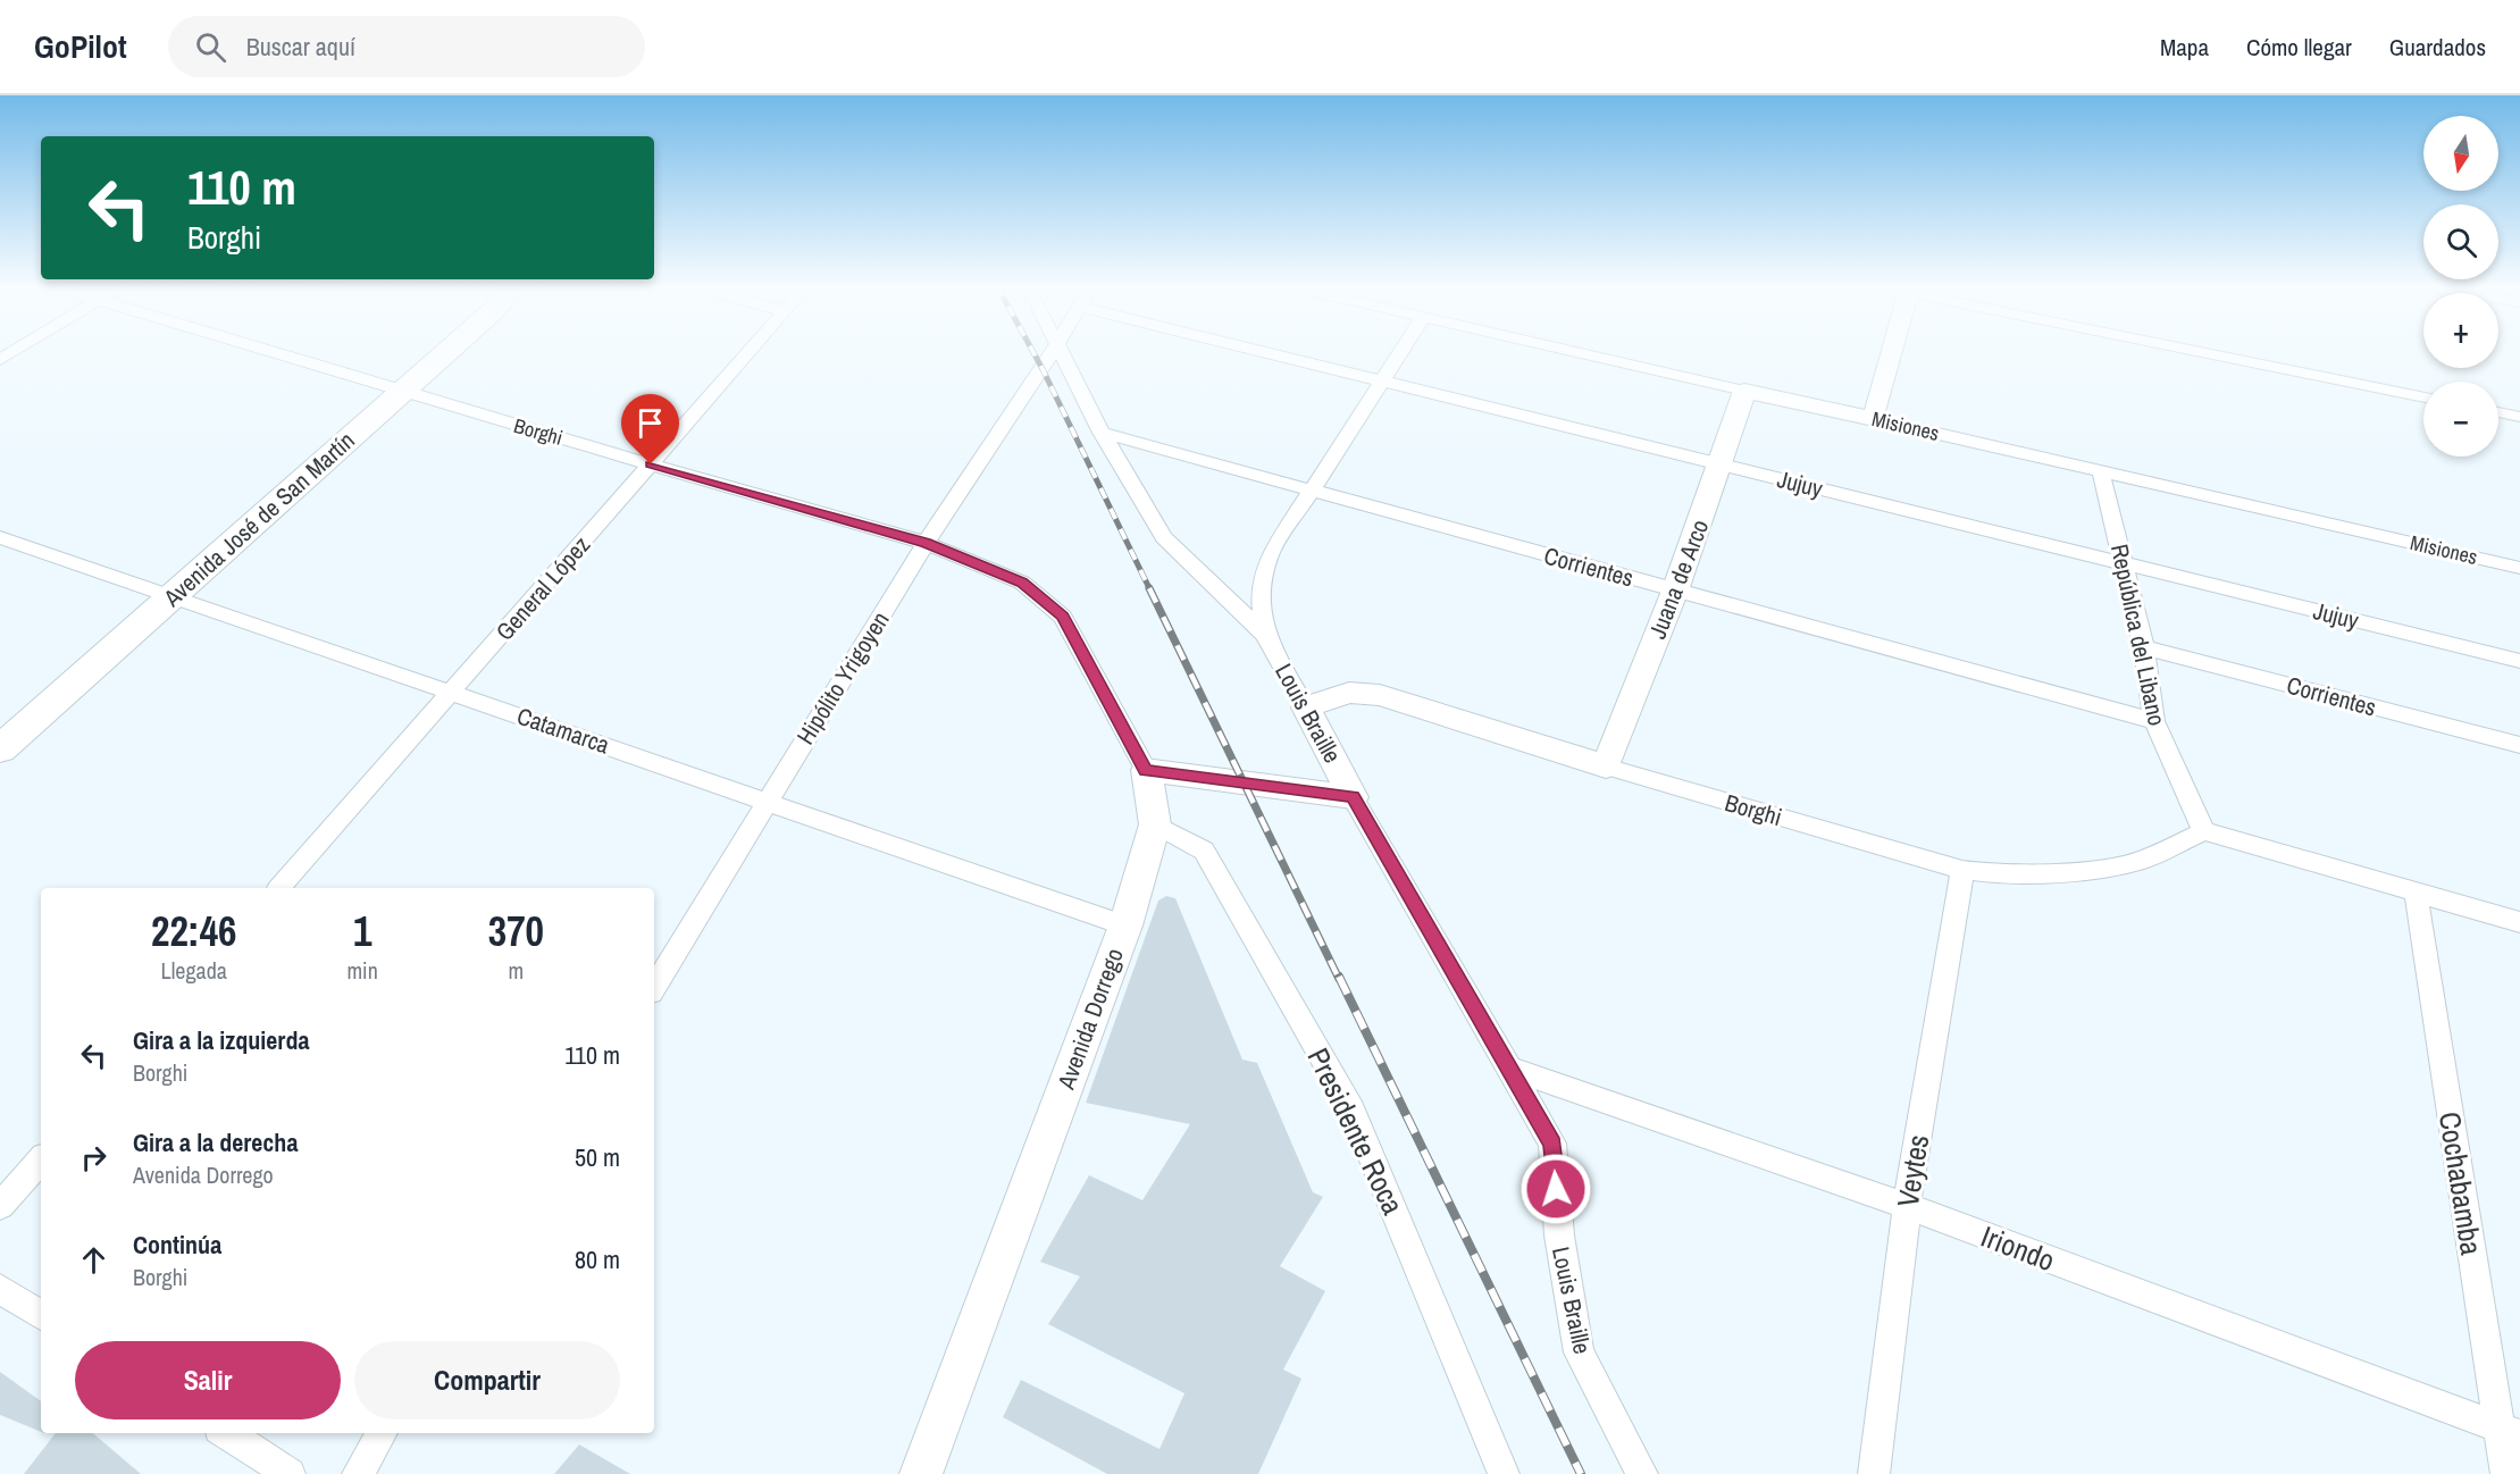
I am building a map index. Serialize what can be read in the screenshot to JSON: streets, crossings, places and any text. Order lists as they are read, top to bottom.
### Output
{
  "streets": {
    "main road": ["Avenida José de San Martín"],
    "street": [
      "Misiones",
      "Borghi",
      "Jujuy",
      "Corrientes",
      "Juana de Arco",
      "General López",
      "República del Libano",
      "Hipólito Yrigoyen",
      "Louis Braille",
      "Catamarca",
      "Avenida Dorrego",
      "Presidente Roca",
      "Veytes",
      "Cochabamba",
      "Iriondo"
    ]
  },
  "crossings": [
    ["Misiones", "Juana de Arco"],
    ["Misiones", "República del Libano"],
    ["Borghi", "Avenida José de San Martín"],
    ["Borghi", "Juana de Arco"],
    ["Borghi", "General López"],
    ["Borghi", "República del Libano"],
    ["Borghi", "Hipólito Yrigoyen"],
    ["Borghi", "Louis Braille"],
    ["Borghi", "Avenida Dorrego"],
    ["Borghi", "Veytes"],
    ["Jujuy", "Juana de Arco"],
    ["Jujuy", "República del Libano"],
    ["Avenida José de San Martín", "Catamarca"],
    ["Corrientes", "Juana de Arco"],
    ["Corrientes", "República del Libano"],
    ["Corrientes", "Louis Braille"],
    ["General López", "Catamarca"],
    ["Hipólito Yrigoyen", "Catamarca"],
    ["Louis Braille", "Iriondo"],
    ["Catamarca", "Avenida Dorrego"],
    ["Avenida Dorrego", "Presidente Roca"],
    ["Veytes", "Iriondo"],
    ["Cochabamba", "Iriondo"]
  ],
  "north": "bottom",
  "page": {
    "header": "GoPilot",
    "search": "Buscar aquí",
    "nav": ["Mapa", "Cómo llegar", "Guardados"],
    "map_buttons": ["+", "−"],
    "turn": ["110 m", "Borghi"],
    "eta": [
      "22:46",
      "Llegada",
      "1",
      "min",
      "370",
      "m"
    ],
    "list": [
      {
        "name": "Gira a la izquierda",
        "note": "Borghi",
        "value": "110 m"
      },
      {
        "name": "Gira a la derecha",
        "note": "Avenida Dorrego",
        "value": "50 m"
      },
      {
        "name": "Continúa",
        "note": "Borghi",
        "value": "80 m"
      }
    ],
    "buttons": ["Salir", "Compartir"]
  }
}
